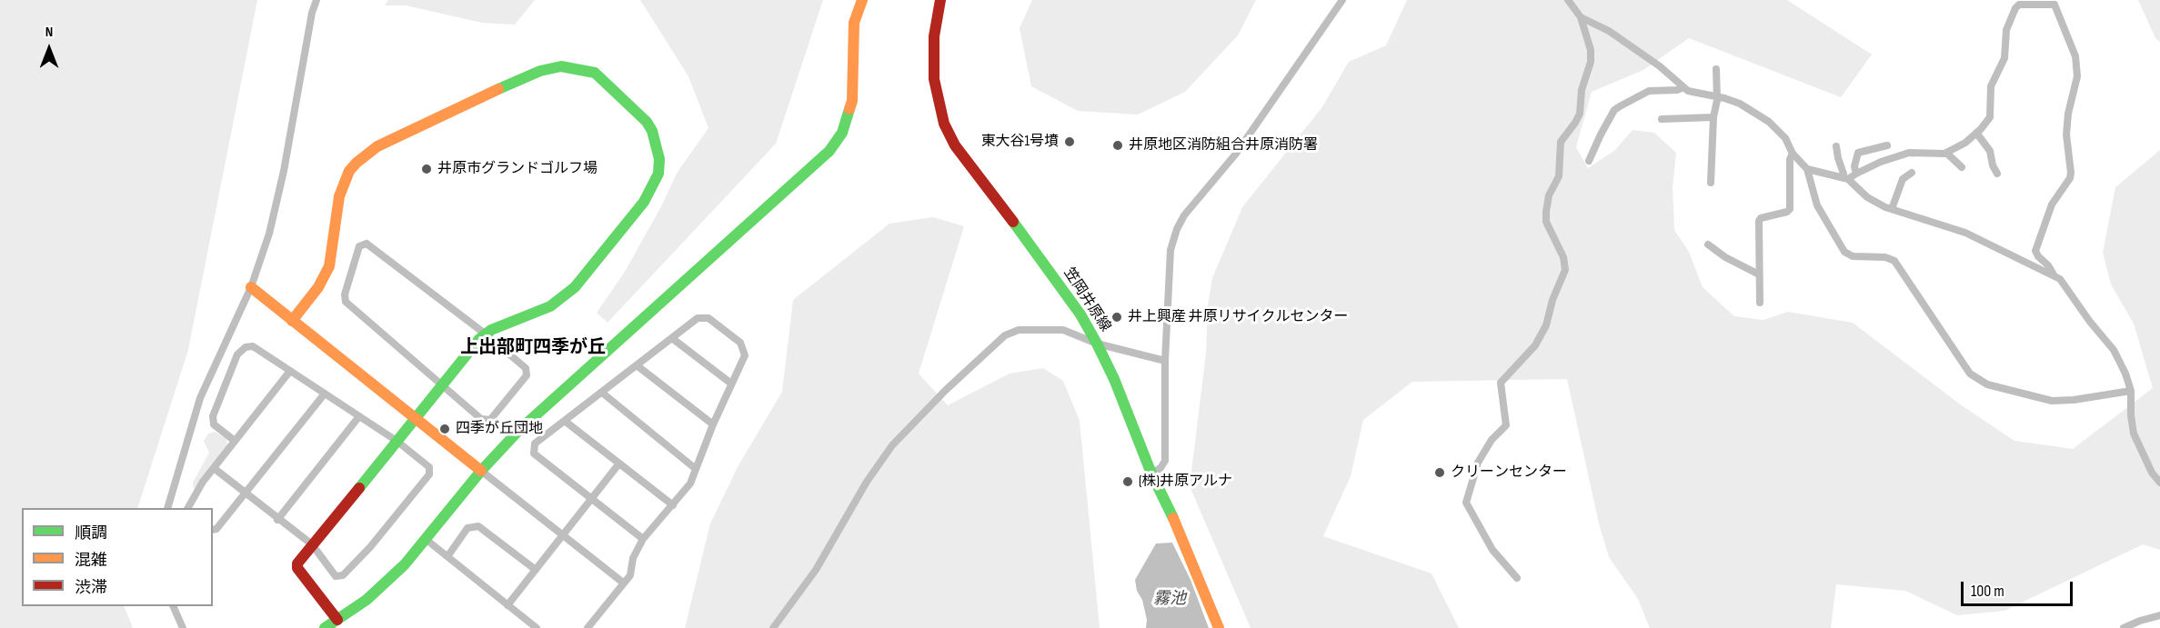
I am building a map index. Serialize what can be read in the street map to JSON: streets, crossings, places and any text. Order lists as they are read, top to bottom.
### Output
{
  "streets": {
    "street": ["笠岡井原線"]
  },
  "districts": ["上出部町四季が丘"],
  "water": ["霧池"],
  "places": [
    "東大谷1号墳",
    "井原地区消防組合井原消防署",
    "井原市グランドゴルフ場",
    "井上興産 井原リサイクルセンター",
    "四季が丘団地",
    "クリーンセンター",
    "(株)井原アルナ"
  ],
  "legend": ["順調", "混雑", "渋滞"],
  "scale_bar": "100 m",
  "north": "top"
}
